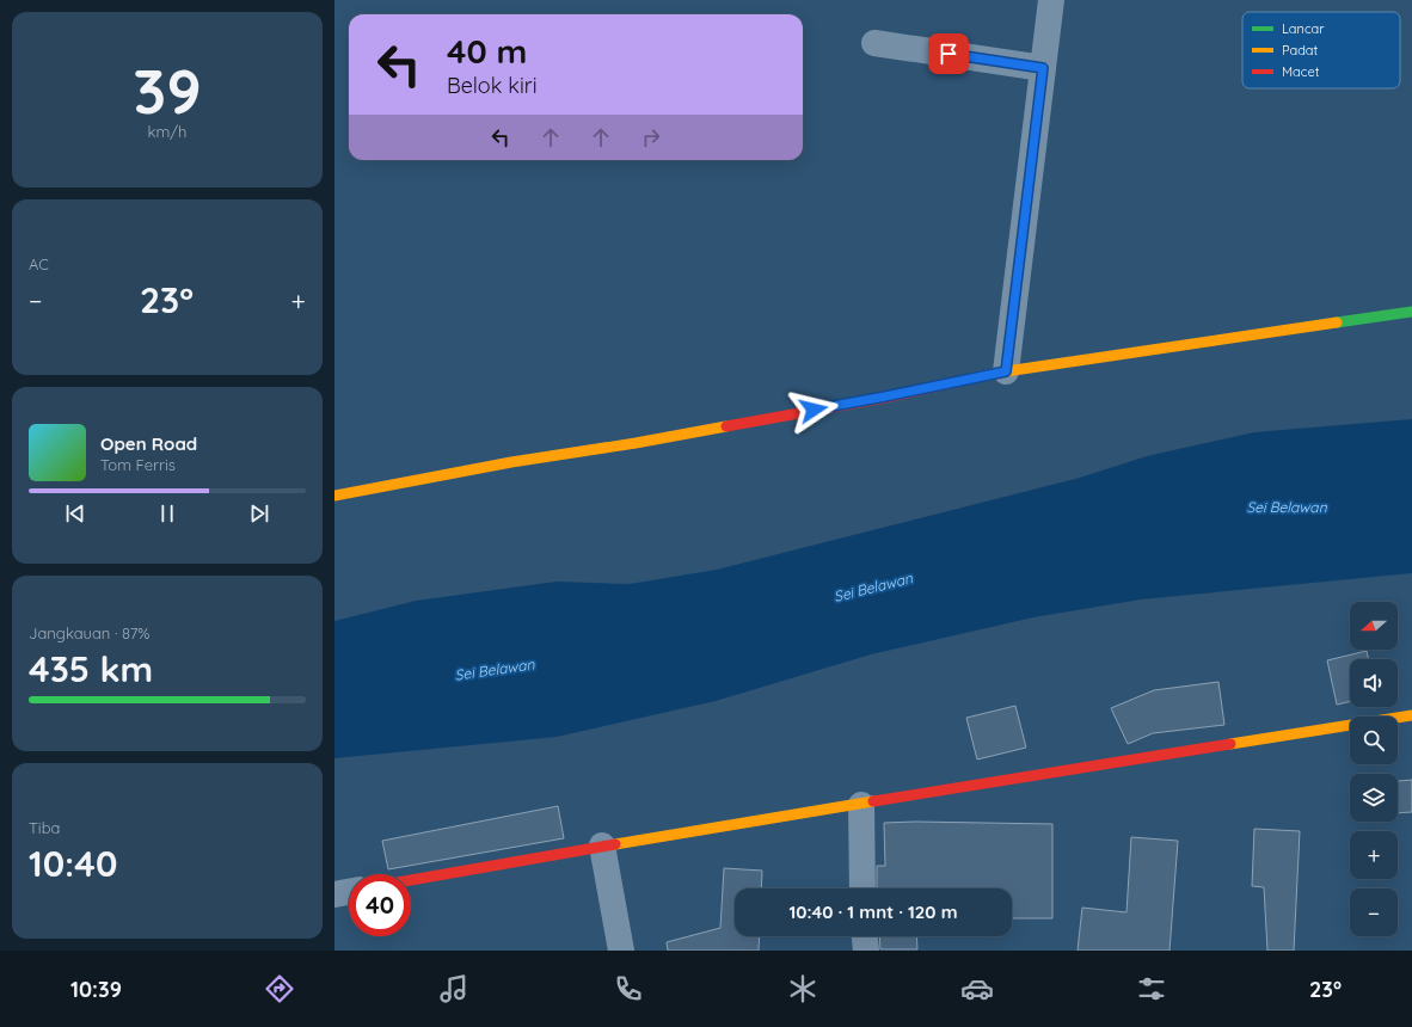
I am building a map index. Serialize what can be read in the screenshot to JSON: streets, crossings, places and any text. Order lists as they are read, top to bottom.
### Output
{
  "water": ["Sei Belawan"],
  "legend": ["Lancar", "Padat", "Macet"],
  "north": "left",
  "page": {
    "tile": [
      ["39", "km/h"],
      "AC",
      ["Jangkauan · 87%", "435 km"],
      ["Tiba", "10:40"]
    ],
    "turn": ["40 m", "Belok kiri"],
    "heat": ["−", "23°", "+"],
    "song": ["Open Road", "Tom Ferris"],
    "map_buttons": ["+", "−"],
    "limit": "40",
    "trip": "10:40 · 1 mnt · 120 m",
    "tabs": ["10:39", "23°"]
  }
}
